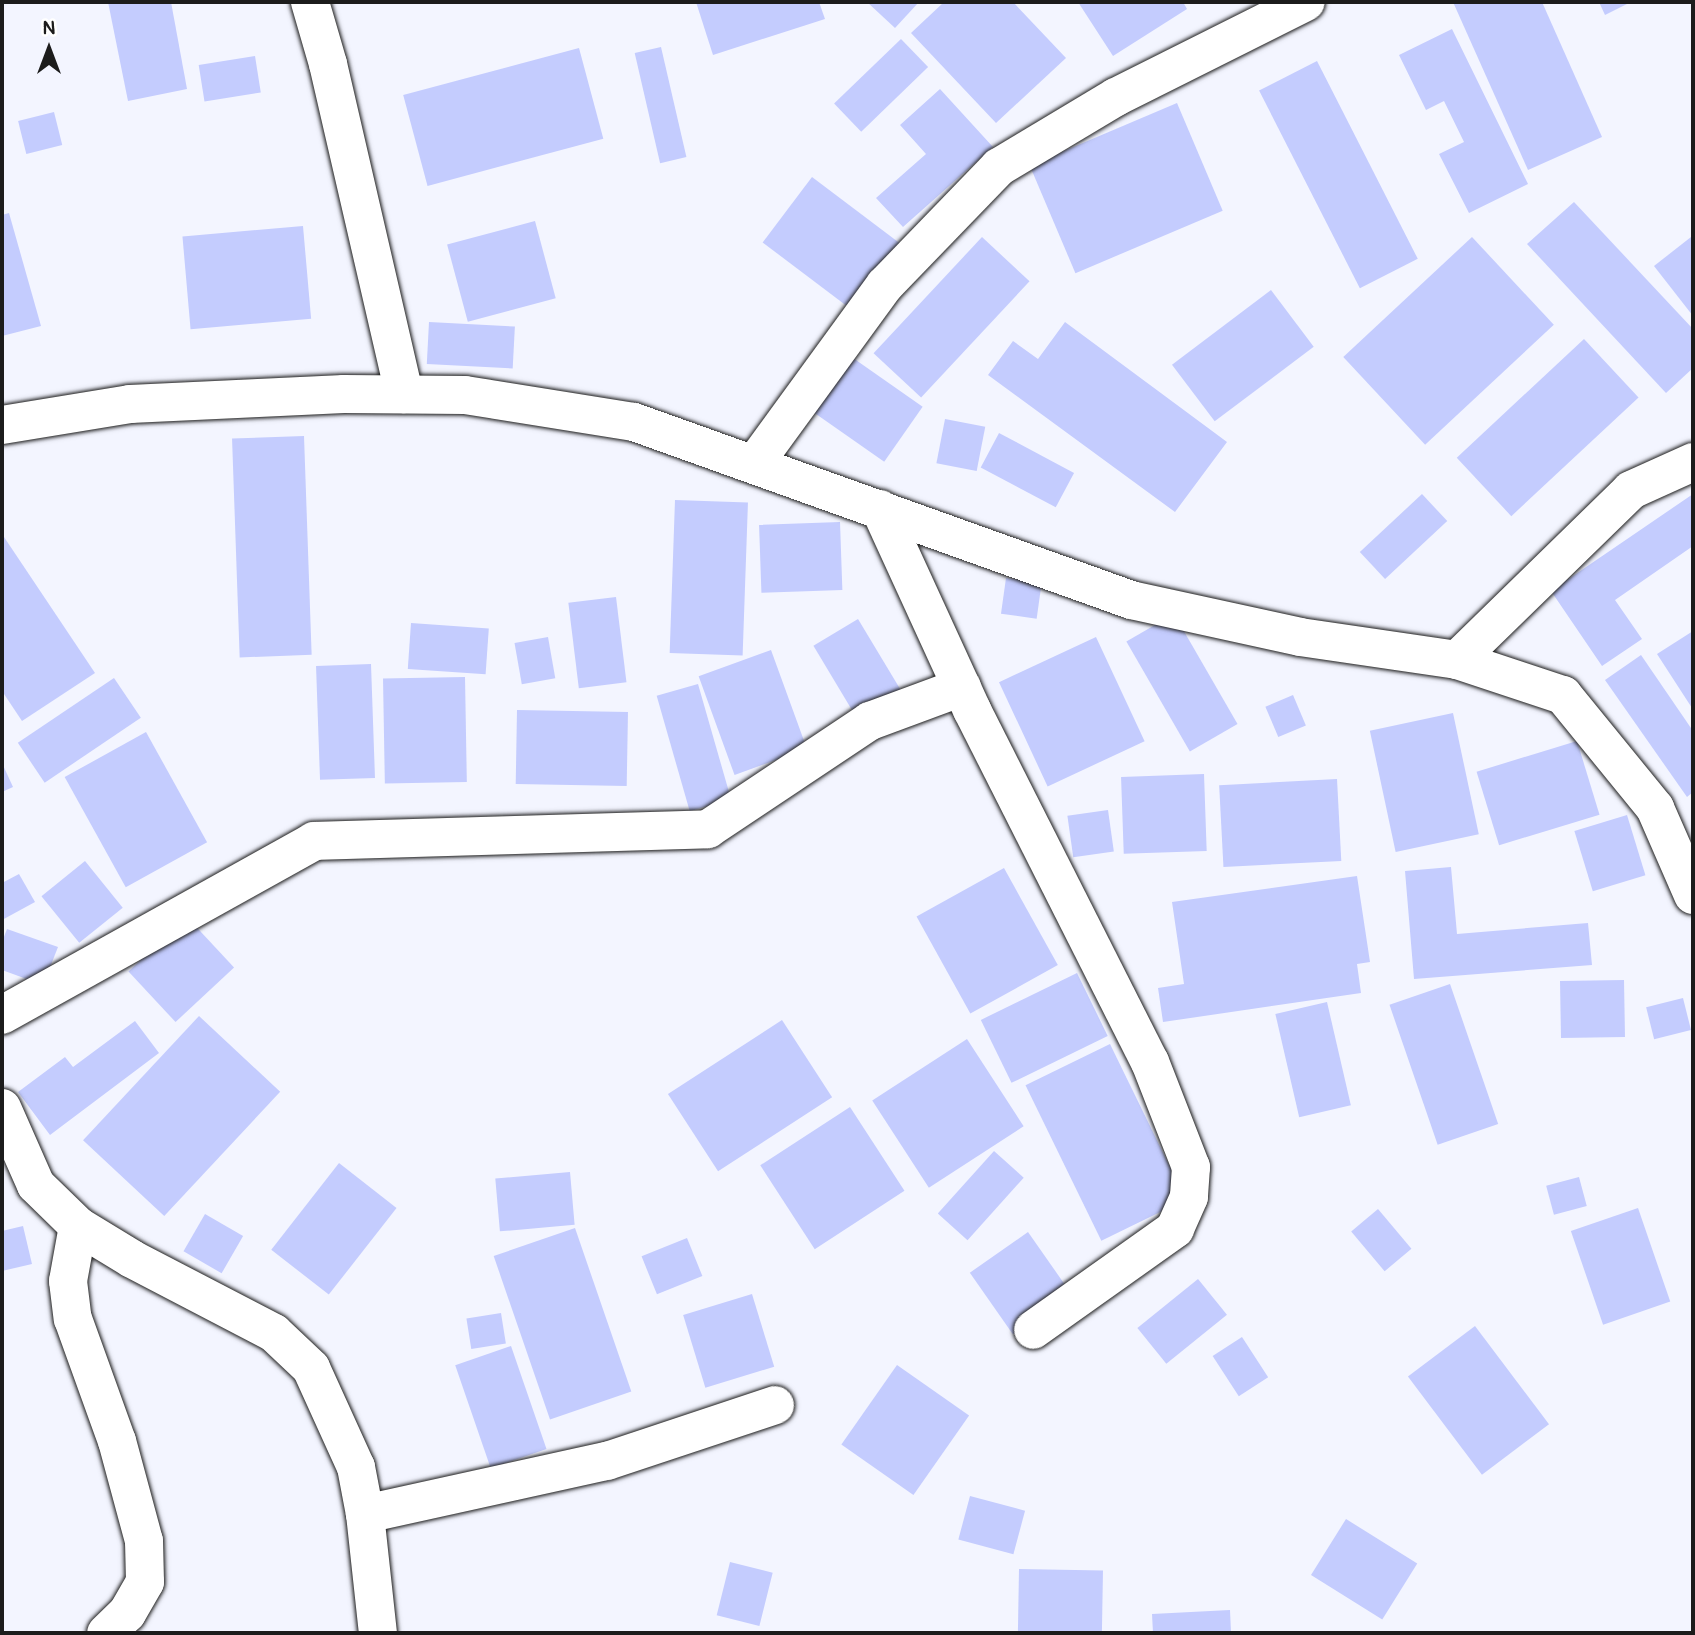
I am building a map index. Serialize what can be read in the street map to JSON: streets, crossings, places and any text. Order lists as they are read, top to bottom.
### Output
{
  "north": "top"
}
